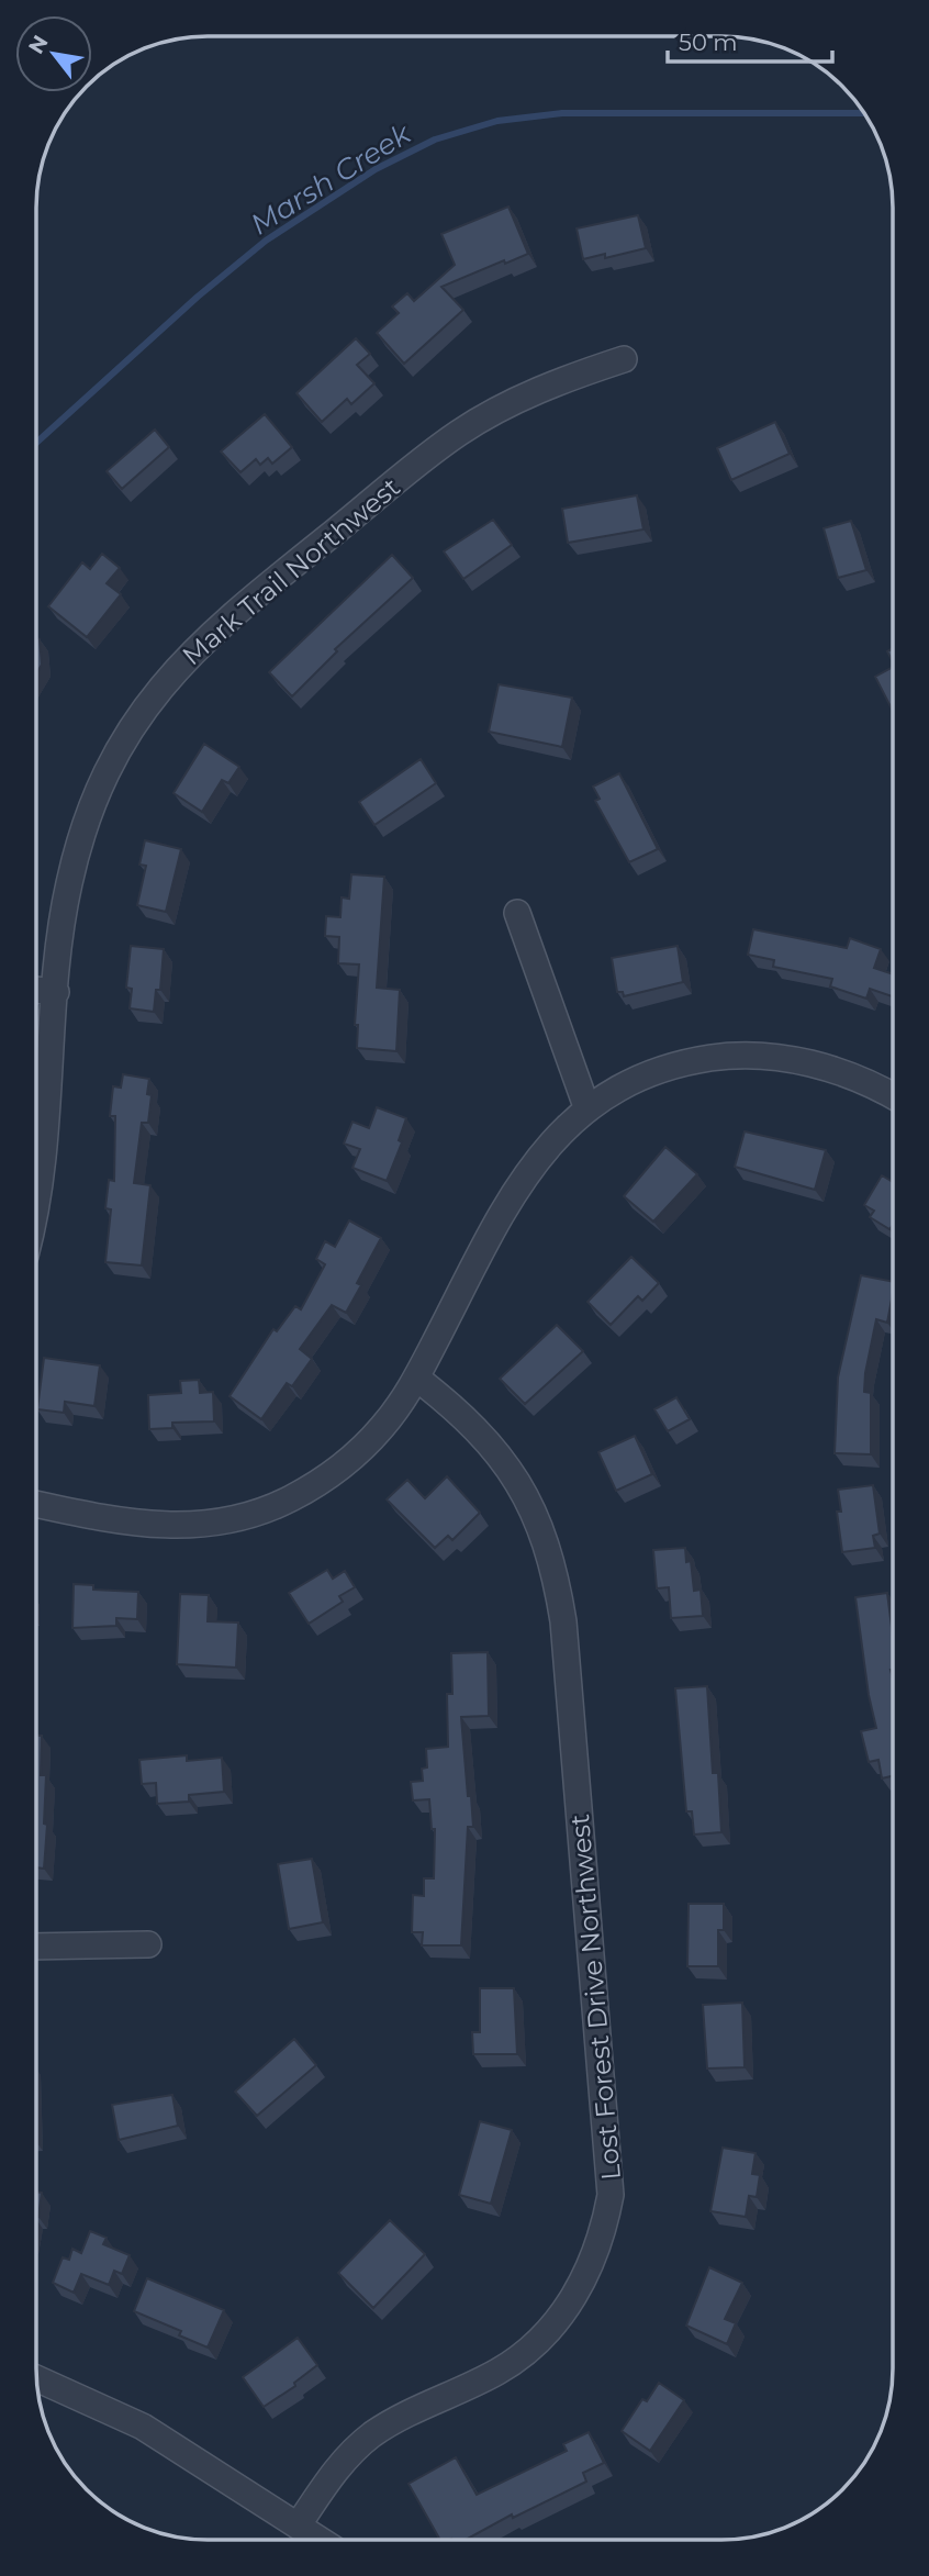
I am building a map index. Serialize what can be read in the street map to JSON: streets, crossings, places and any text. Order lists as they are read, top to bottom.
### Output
{
  "streets": {
    "street": ["Mark Trail Northwest", "Lost Forest Drive Northwest"]
  },
  "water": ["Marsh Creek"],
  "scale_bar": "50 m",
  "north": "top left"
}
